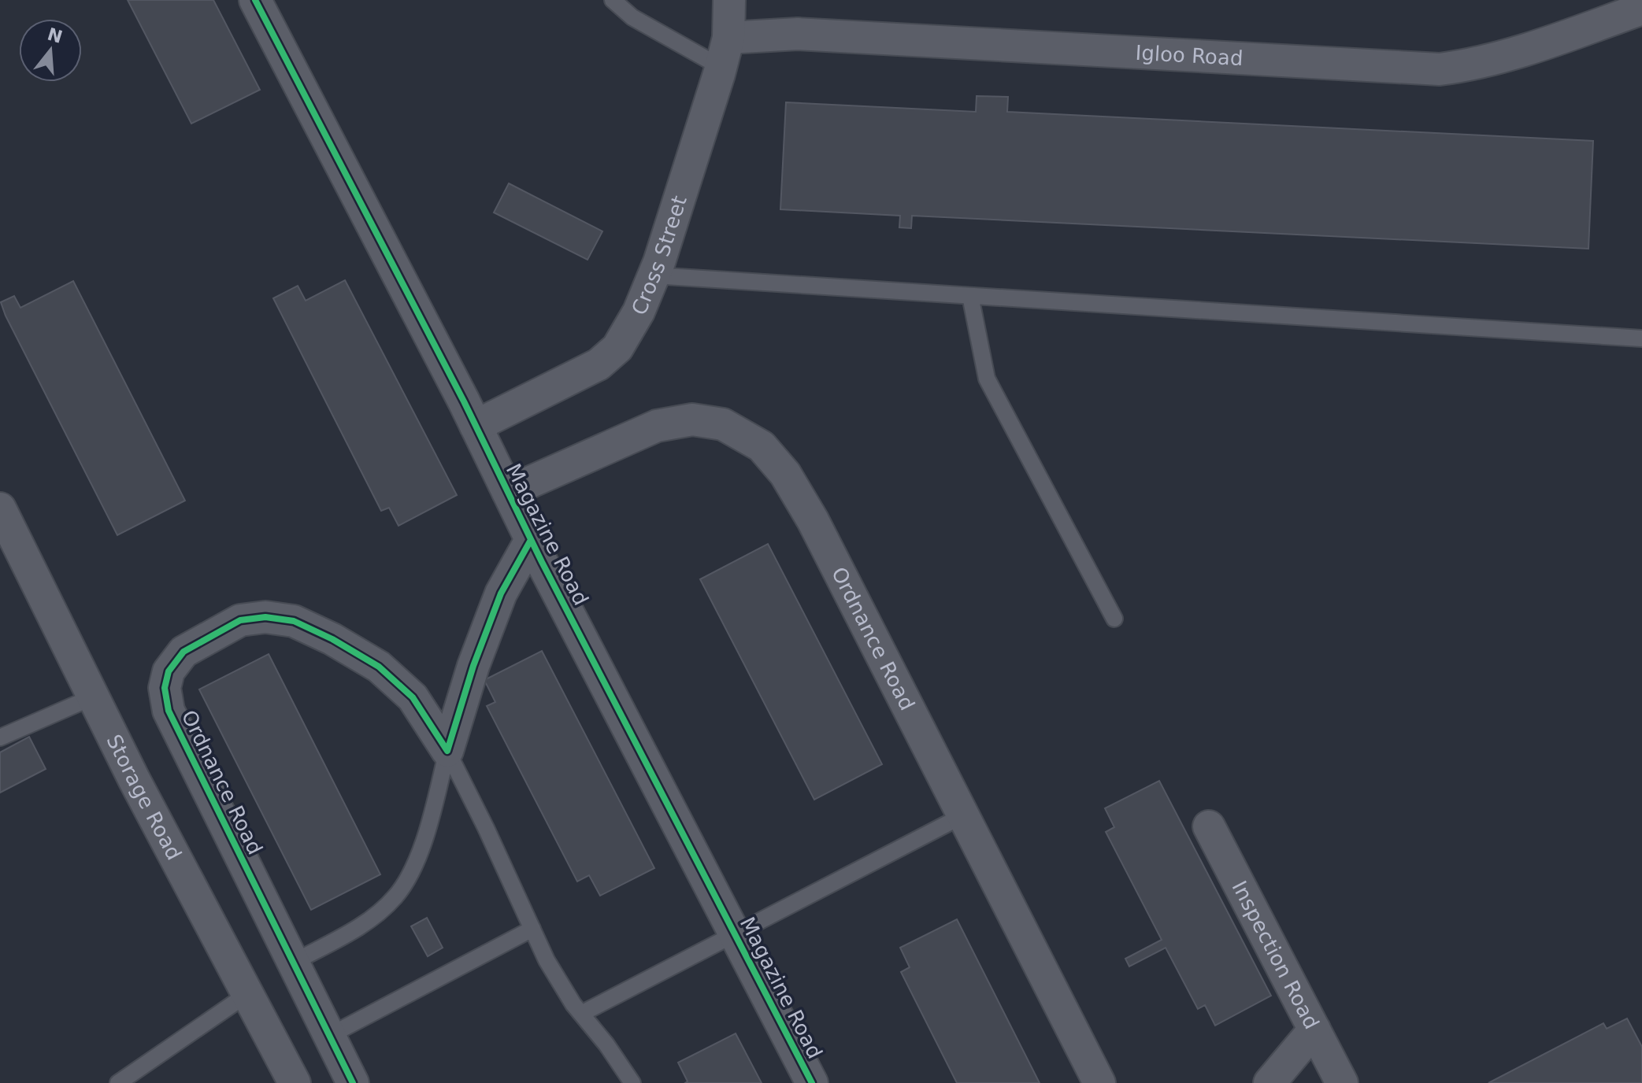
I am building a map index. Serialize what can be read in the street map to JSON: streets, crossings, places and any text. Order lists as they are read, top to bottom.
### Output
{
  "streets": {
    "street": [
      "Igloo Road",
      "Cross Street",
      "Magazine Road",
      "Ordnance Road",
      "Storage Road",
      "Inspection Road"
    ]
  },
  "crossings": [
    ["Igloo Road", "Cross Street"],
    ["Cross Street", "Magazine Road"],
    ["Magazine Road", "Ordnance Road"]
  ],
  "north": "top"
}
